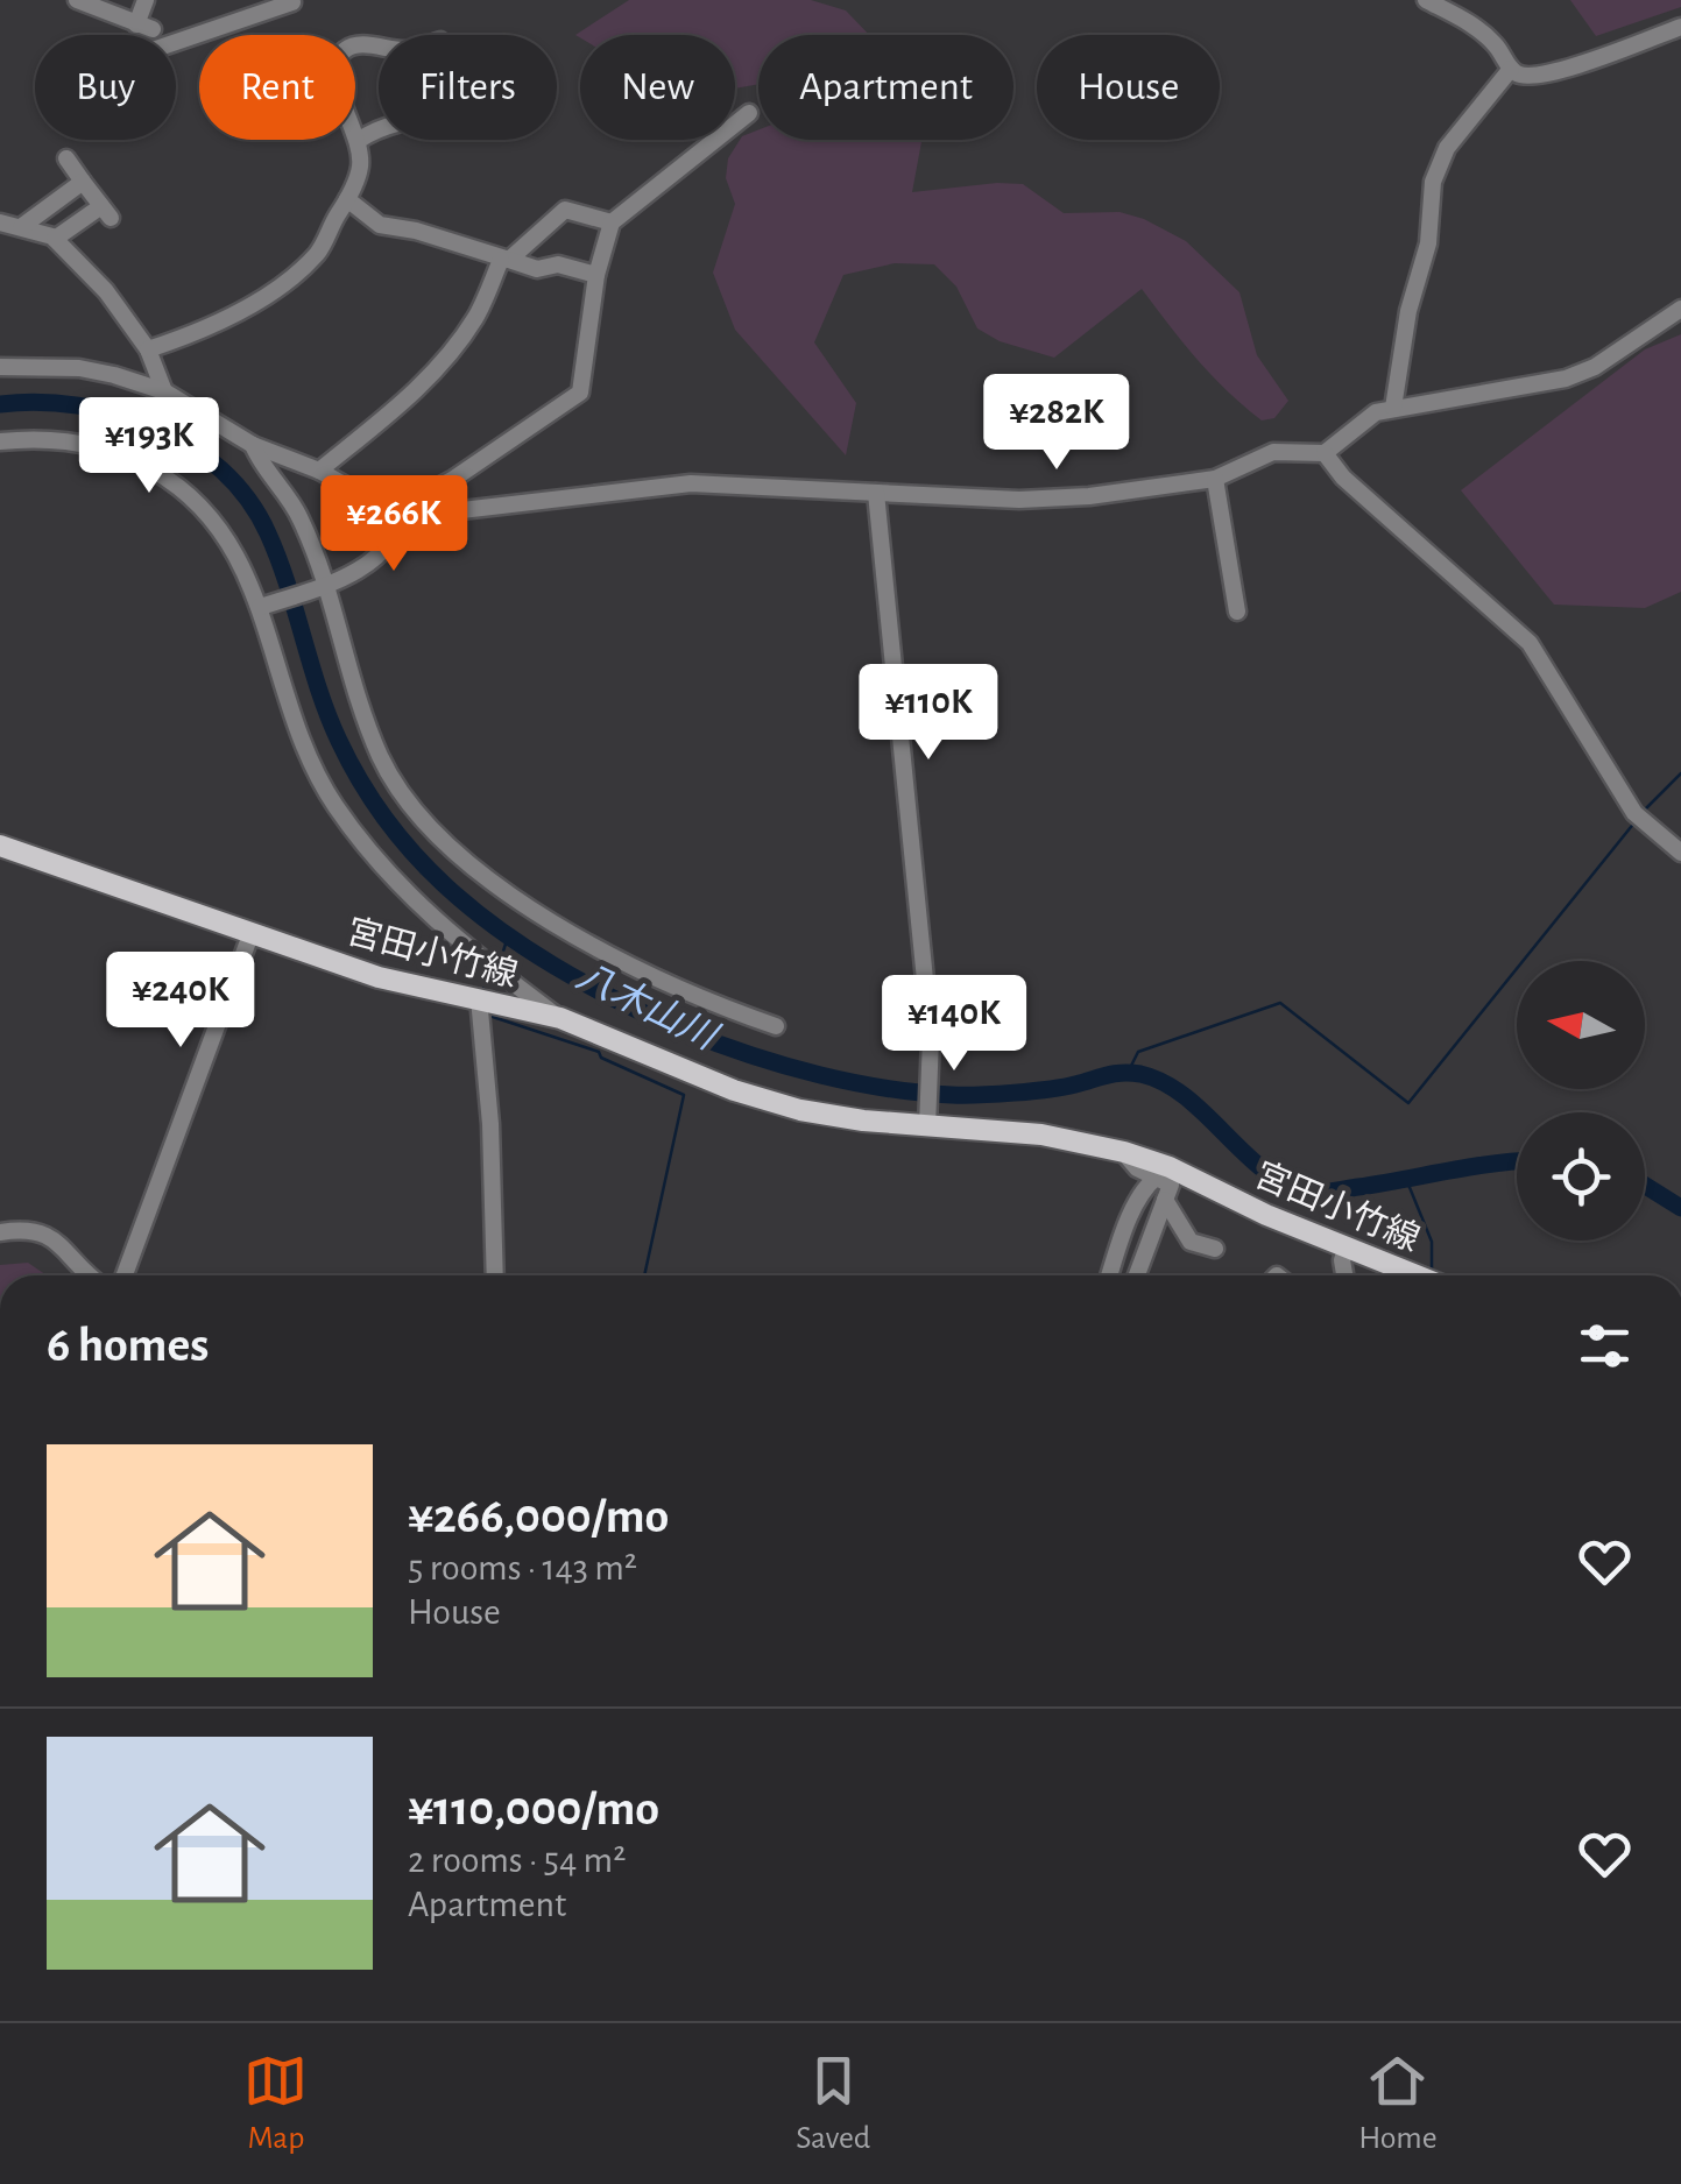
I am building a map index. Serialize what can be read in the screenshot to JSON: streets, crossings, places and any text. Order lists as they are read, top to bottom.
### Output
{
  "streets": {
    "main road": ["宮田小竹線"]
  },
  "water": ["八木山川"],
  "north": "left",
  "page": {
    "chip": [
      "Buy",
      "Rent",
      "Filters",
      "New",
      "Apartment",
      "House"
    ],
    "price": [
      "¥282K",
      "¥193K",
      "¥266K",
      "¥110K",
      "¥240K",
      "¥140K"
    ],
    "heading": "6 homes",
    "list": [
      {
        "name": "¥266,000/mo",
        "note": "5 rooms · 143 m² · House"
      },
      {
        "name": "¥110,000/mo",
        "note": "2 rooms · 54 m² · Apartment"
      }
    ],
    "tabs": ["Map", "Saved", "Home"]
  }
}
